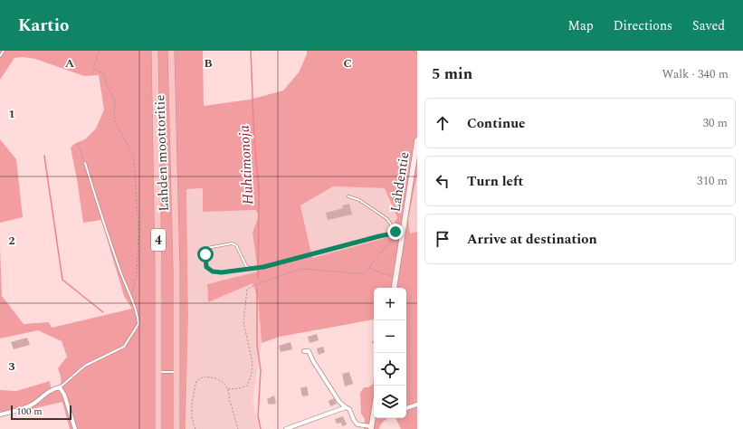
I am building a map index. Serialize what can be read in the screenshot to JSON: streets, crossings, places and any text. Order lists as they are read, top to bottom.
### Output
{
  "streets": {
    "highway": ["Lahden moottoritie", "4"],
    "main road": ["Lahdentie"]
  },
  "water": ["Huhtimonoja"],
  "scale_bar": "100 m",
  "page": {
    "header": "Kartio",
    "nav": ["Map", "Directions", "Saved"],
    "heading": ["5 min", "Walk · 340 m"],
    "list": [
      ["Continue", "30 m"],
      ["Turn left", "310 m"],
      "Arrive at destination"
    ],
    "map_buttons": ["+", "−"],
    "scale": "100 m"
  },
  "grid": {
    "columns": ["A", "B", "C"],
    "rows": ["1", "2", "3"]
  }
}
